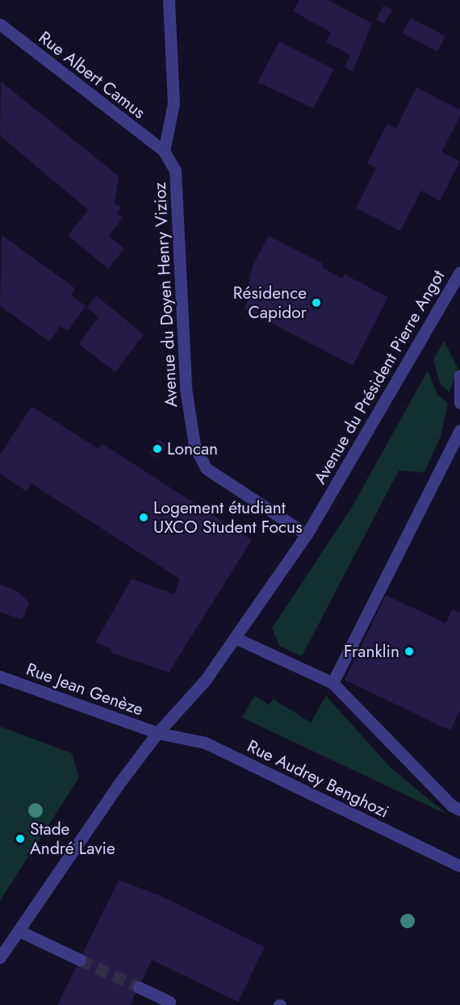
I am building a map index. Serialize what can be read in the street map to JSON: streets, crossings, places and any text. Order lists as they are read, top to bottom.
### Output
{
  "streets": {
    "street": [
      "Rue Albert Camus",
      "Avenue du Doyen Henry Vizioz",
      "Avenue du Président Pierre Angot",
      "Rue Jean Genèze",
      "Rue Audrey Benghozi"
    ]
  },
  "crossings": [
    ["Rue Albert Camus", "Avenue du Doyen Henry Vizioz"],
    ["Avenue du Doyen Henry Vizioz", "Avenue du Président Pierre Angot"],
    ["Avenue du Président Pierre Angot", "Rue Jean Genèze"],
    ["Avenue du Président Pierre Angot", "Rue Audrey Benghozi"],
    ["Rue Jean Genèze", "Rue Audrey Benghozi"]
  ],
  "places": [
    "Résidence Capidor",
    "Loncan",
    "Logement étudiant UXCO Student Focus",
    "Franklin",
    "Stade André Lavie"
  ]
}
